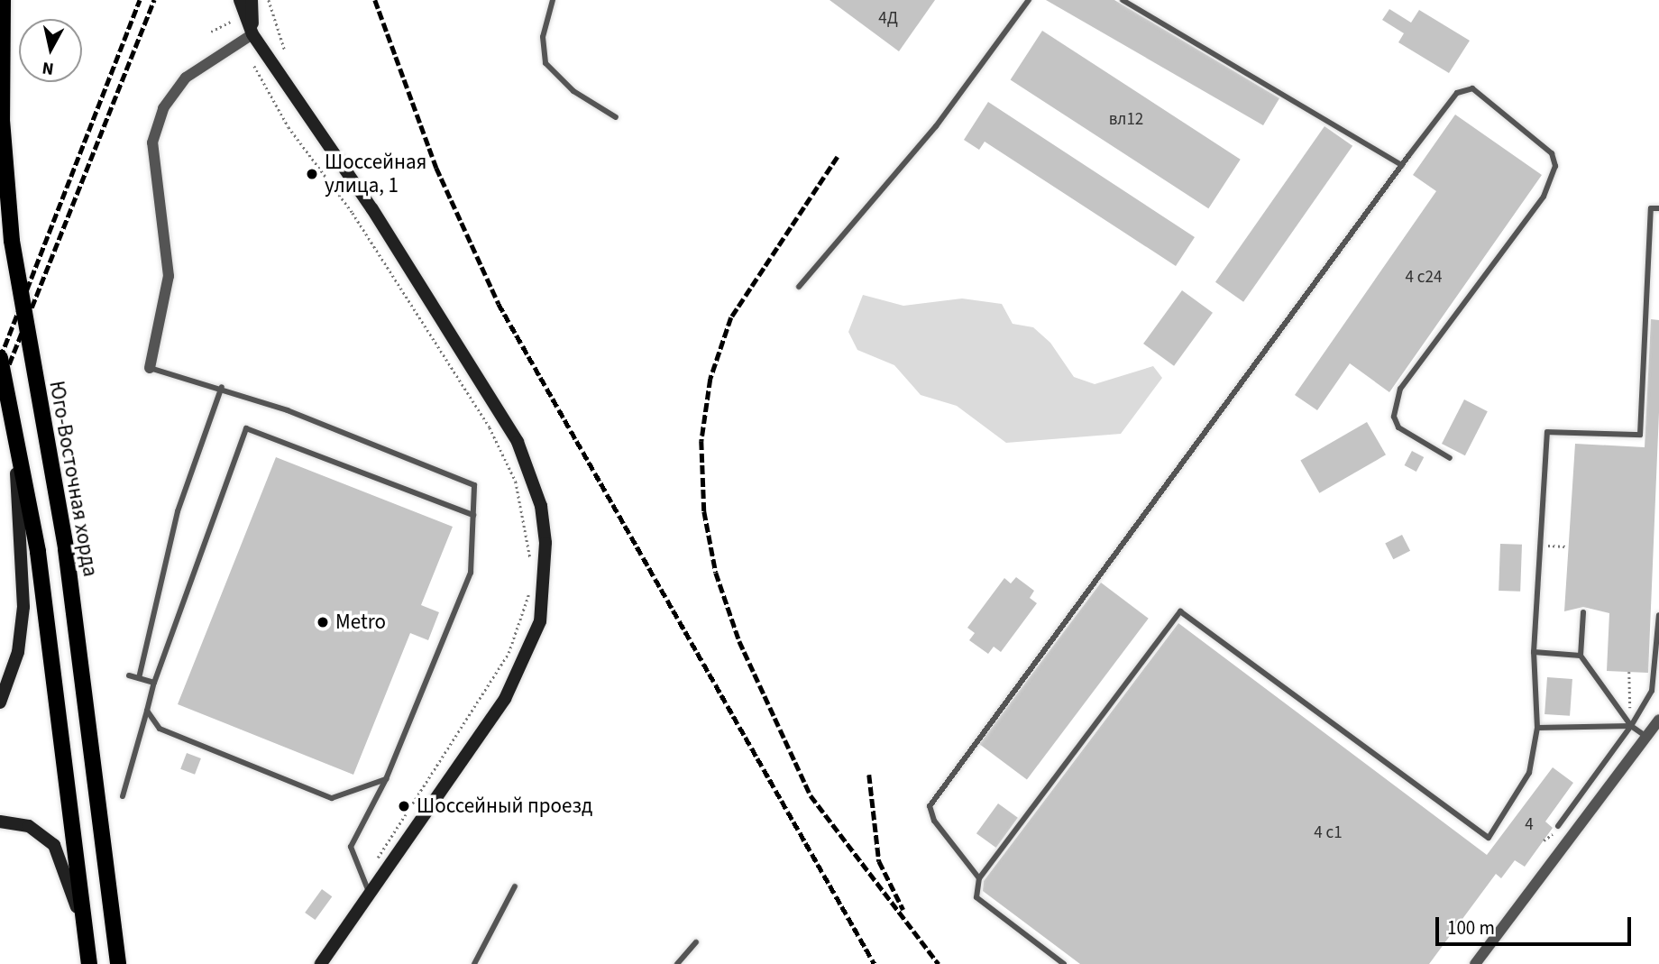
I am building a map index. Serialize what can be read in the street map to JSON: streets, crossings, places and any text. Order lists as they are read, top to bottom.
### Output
{
  "streets": {
    "main road": ["Юго-Восточная хорда"]
  },
  "places": ["Шоссейная улица, 1", "Metro", "Шоссейный проезд"],
  "house_numbers": [
    "4Д",
    "вл12",
    "4 с24",
    "4",
    "4 с1"
  ],
  "scale_bar": "100 m",
  "north": "bottom"
}
